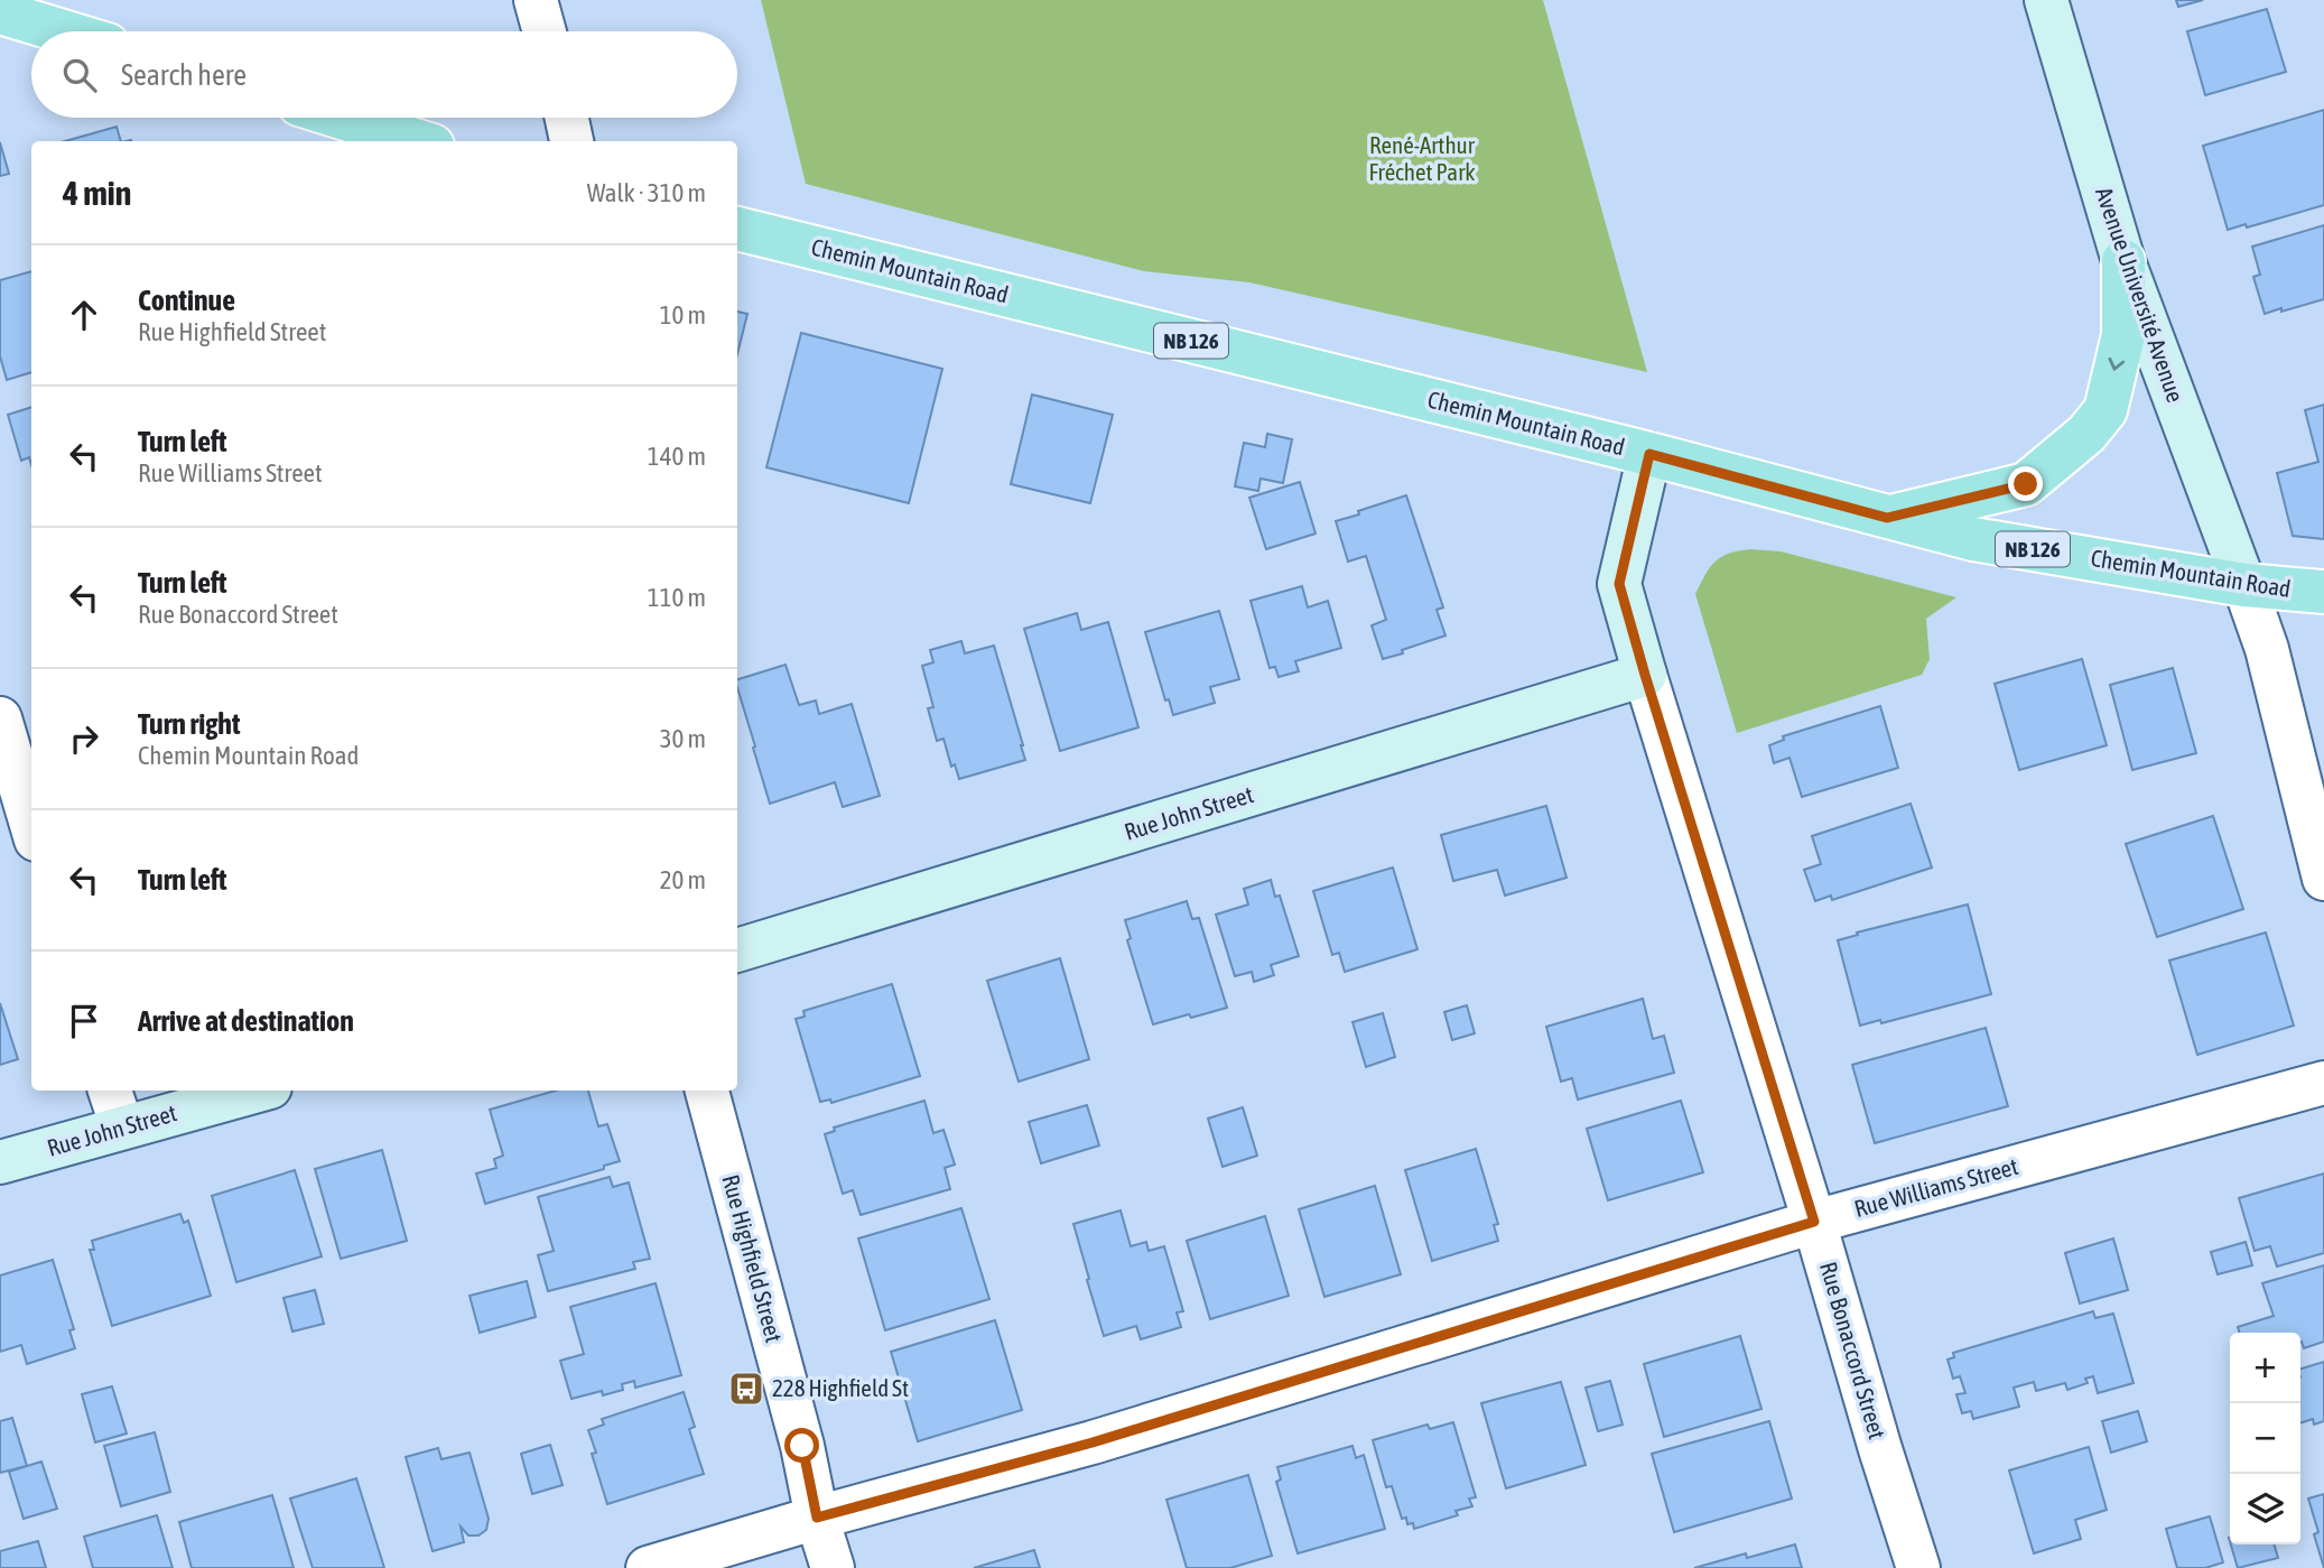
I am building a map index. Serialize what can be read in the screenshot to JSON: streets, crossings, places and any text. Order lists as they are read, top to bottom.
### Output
{
  "streets": {
    "main road": ["Chemin Mountain Road", "NB 126"],
    "street": [
      "Avenue Université Avenue",
      "Rue John Street",
      "Rue Williams Street",
      "Rue Highfield Street",
      "Rue Bonaccord Street"
    ]
  },
  "crossings": [
    ["Chemin Mountain Road", "Avenue Université Avenue"],
    ["Chemin Mountain Road", "Rue Bonaccord Street"],
    ["Rue John Street", "Rue Bonaccord Street"],
    ["Rue Williams Street", "Rue Highfield Street"],
    ["Rue Williams Street", "Rue Bonaccord Street"]
  ],
  "parks": ["René-Arthur Fréchet Park"],
  "places": {
    "bus stop": ["228 Highfield St"]
  },
  "page": {
    "search": "Search here",
    "heading": ["4 min", "Walk · 310 m"],
    "list": [
      ["Continue", "Rue Highfield Street", "10 m"],
      ["Turn left", "Rue Williams Street", "140 m"],
      ["Turn left", "Rue Bonaccord Street", "110 m"],
      ["Turn right", "Chemin Mountain Road", "30 m"],
      ["Turn left", "20 m"],
      "Arrive at destination"
    ],
    "map_buttons": ["+", "−"]
  }
}
